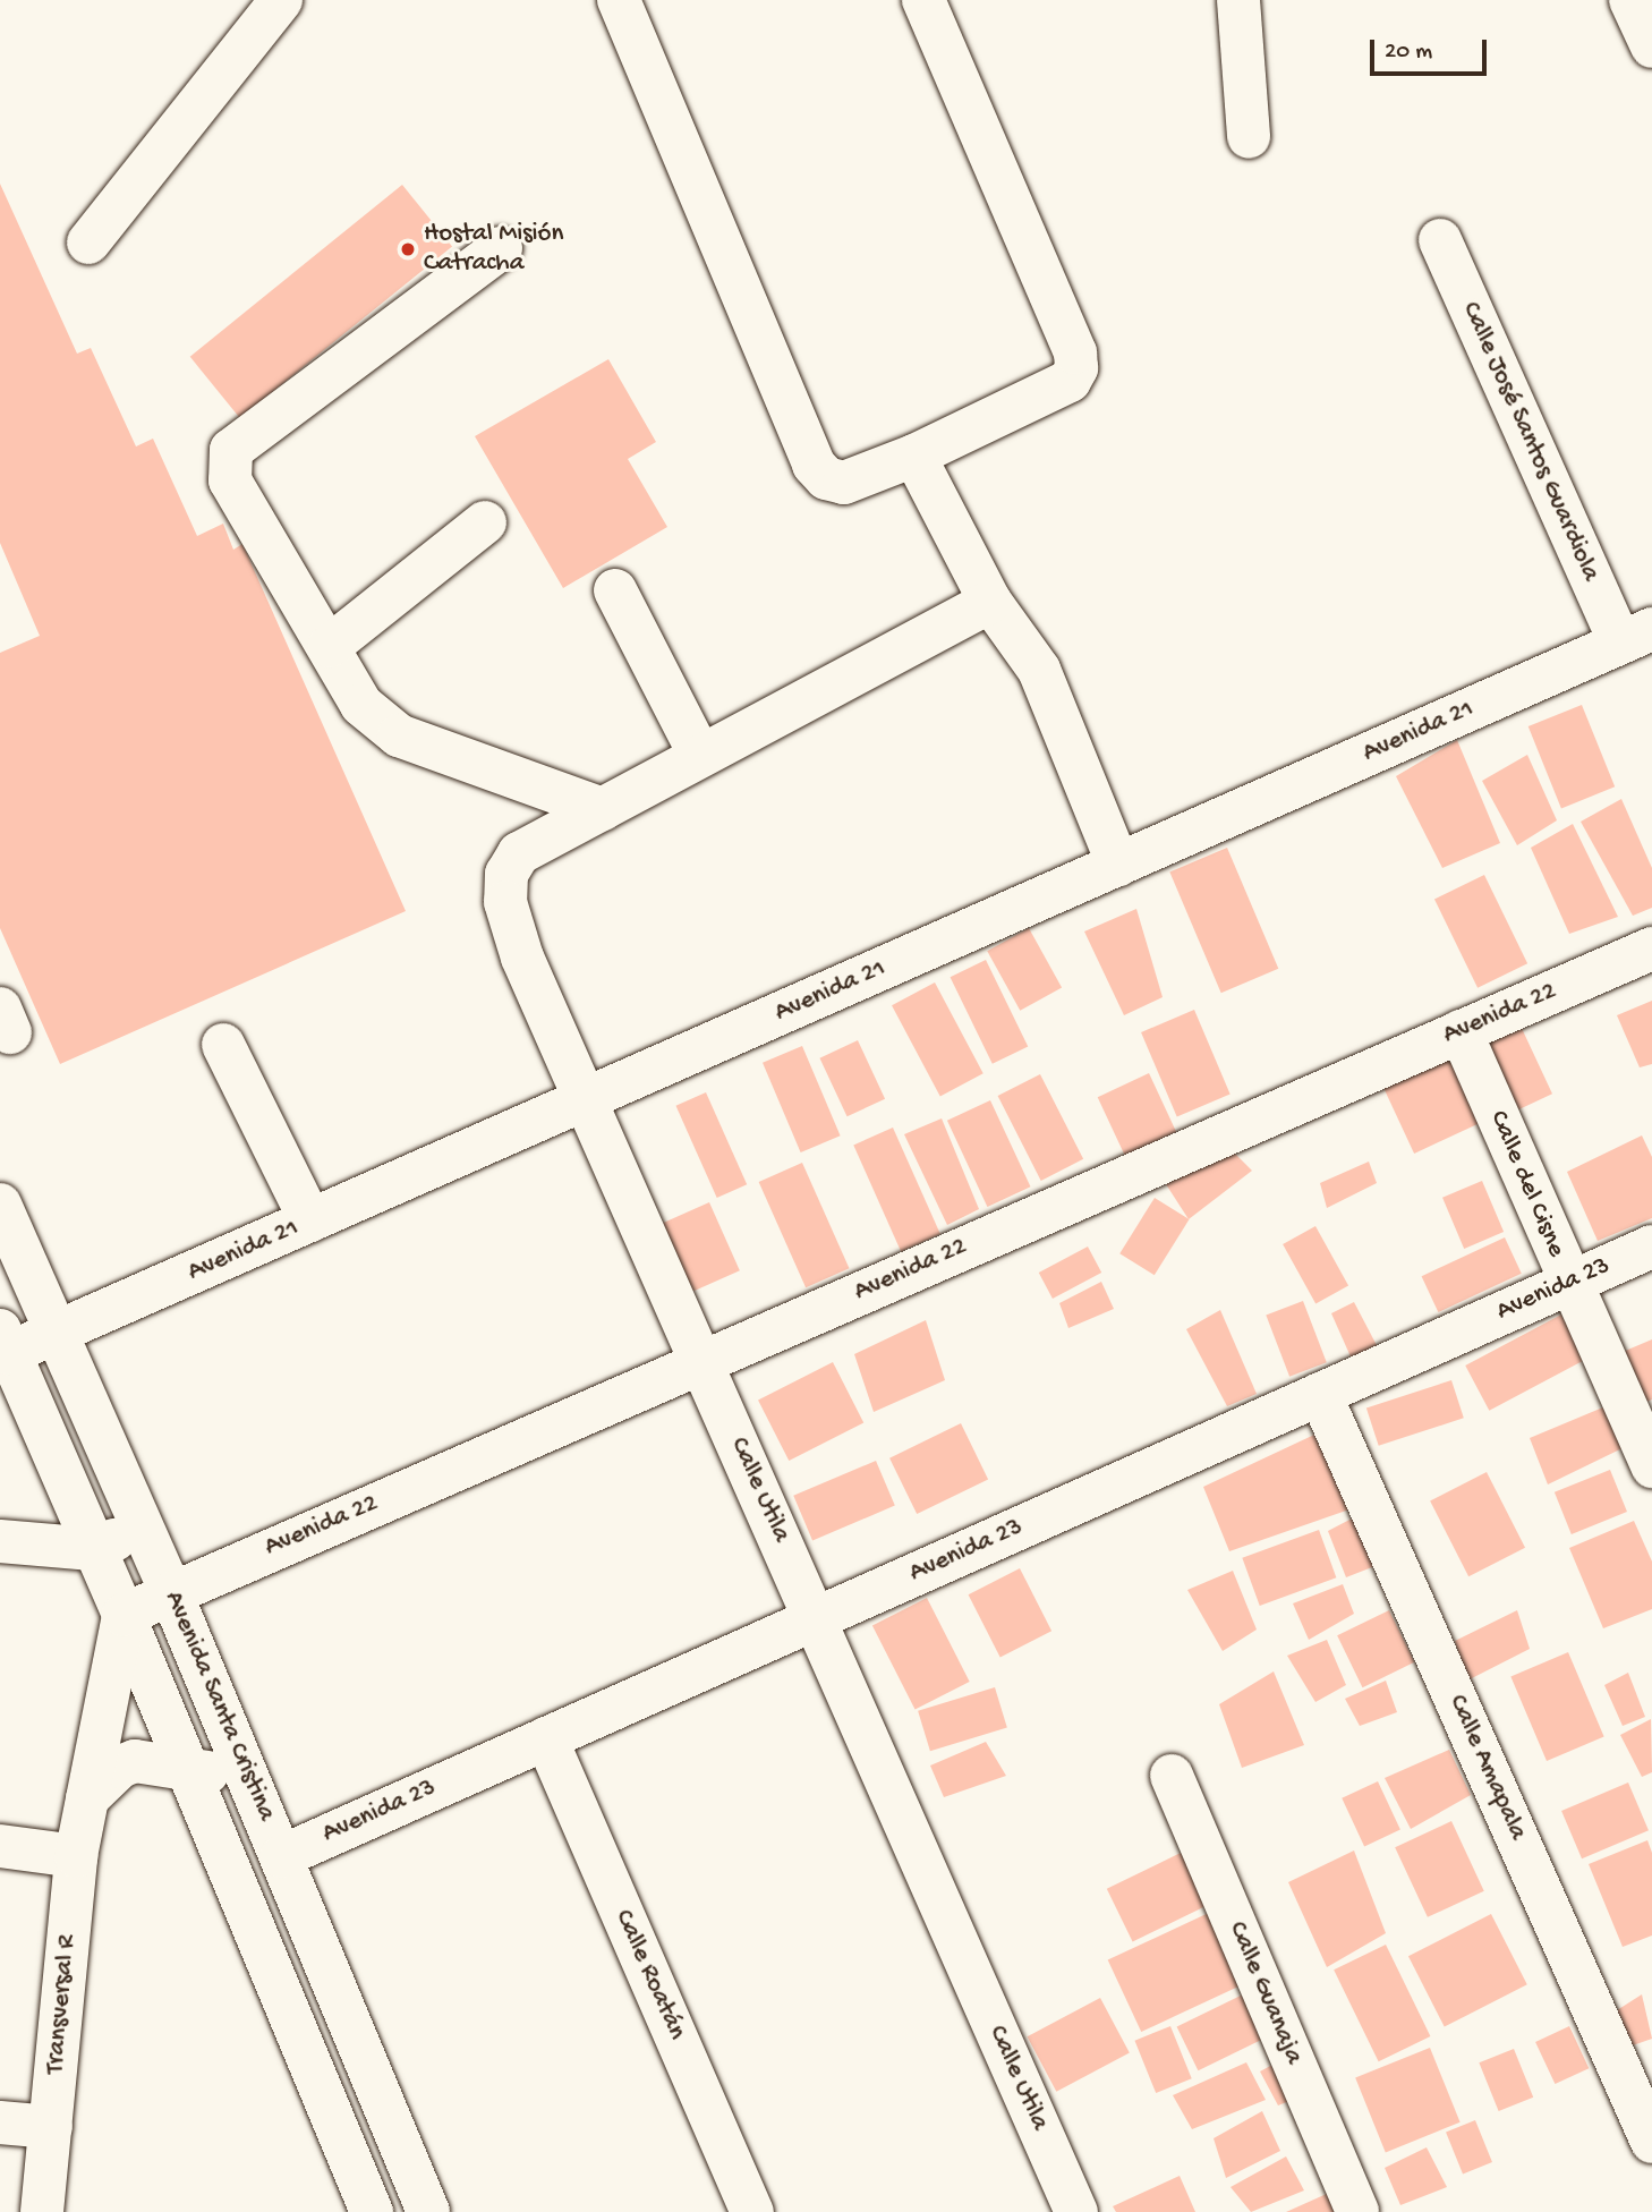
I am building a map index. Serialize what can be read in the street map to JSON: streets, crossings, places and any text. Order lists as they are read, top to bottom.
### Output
{
  "streets": {
    "street": [
      "Calle José Santos Guardiola",
      "Avenida 21",
      "Avenida 22",
      "Calle del Cisne",
      "Avenida 23",
      "Calle Utila",
      "Avenida Santa Cristina",
      "Calle Amapala",
      "Calle Roatán",
      "Calle Guanaja",
      "Transversal R"
    ]
  },
  "crossings": [
    ["Calle José Santos Guardiola", "Avenida 21"],
    ["Avenida 21", "Calle Utila"],
    ["Avenida 21", "Avenida Santa Cristina"],
    ["Avenida 22", "Calle del Cisne"],
    ["Avenida 22", "Calle Utila"],
    ["Avenida 22", "Avenida Santa Cristina"],
    ["Calle del Cisne", "Avenida 23"],
    ["Avenida 23", "Calle Utila"],
    ["Avenida 23", "Avenida Santa Cristina"],
    ["Avenida 23", "Calle Amapala"],
    ["Avenida 23", "Calle Roatán"],
    ["Avenida Santa Cristina", "Transversal R"]
  ],
  "places": ["Hostal Misión Catracha"],
  "scale_bar": "20 m"
}
